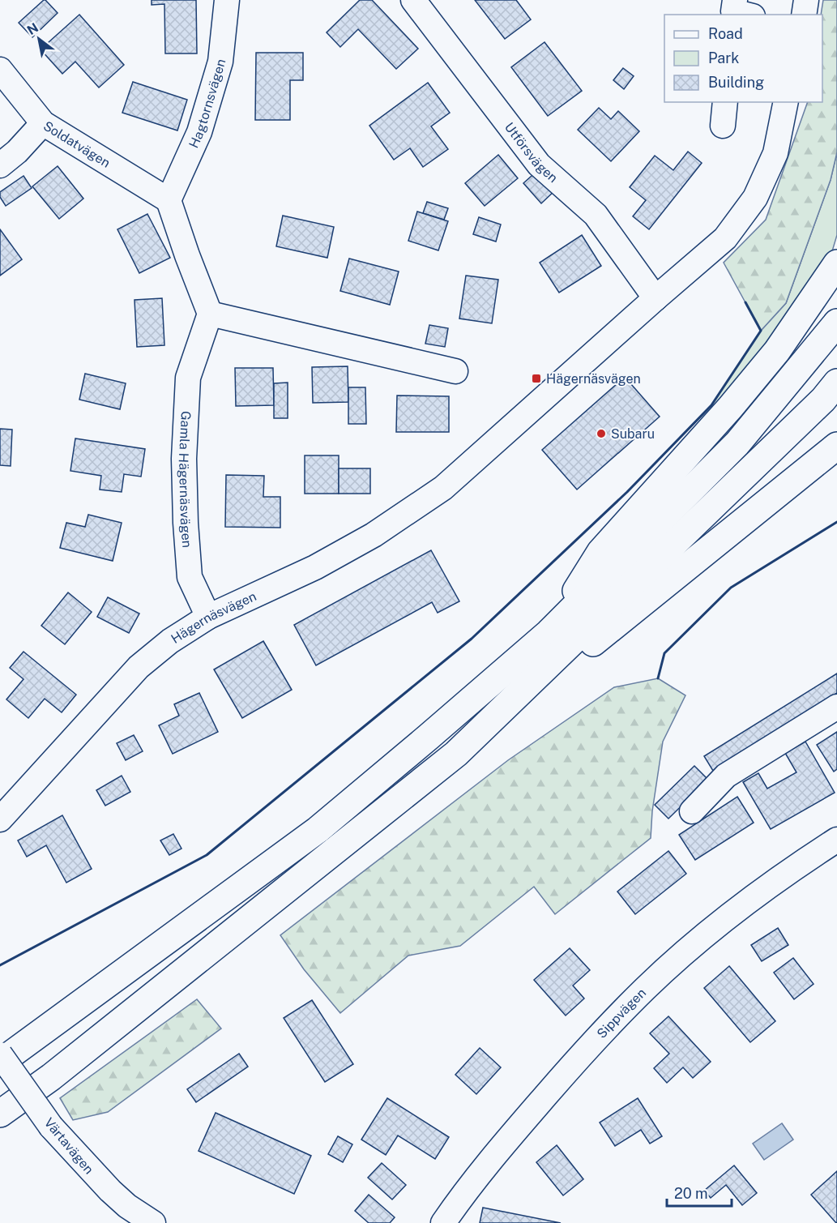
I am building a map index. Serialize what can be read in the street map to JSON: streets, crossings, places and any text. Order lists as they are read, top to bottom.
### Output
{
  "streets": {
    "street": [
      "Hagtornsvägen",
      "Soldatvägen",
      "Utförsvägen",
      "Gamla Hägernäsvägen",
      "Hägernäsvägen",
      "Sippvägen",
      "Värtavägen"
    ]
  },
  "crossings": [
    ["Hagtornsvägen", "Soldatvägen"],
    ["Utförsvägen", "Hägernäsvägen"],
    ["Gamla Hägernäsvägen", "Hägernäsvägen"]
  ],
  "places": {
    "transit": ["Hägernäsvägen"],
    "other": ["Subaru"]
  },
  "legend": ["Road", "Park", "Building"],
  "scale_bar": "20 m",
  "north": "top left"
}
